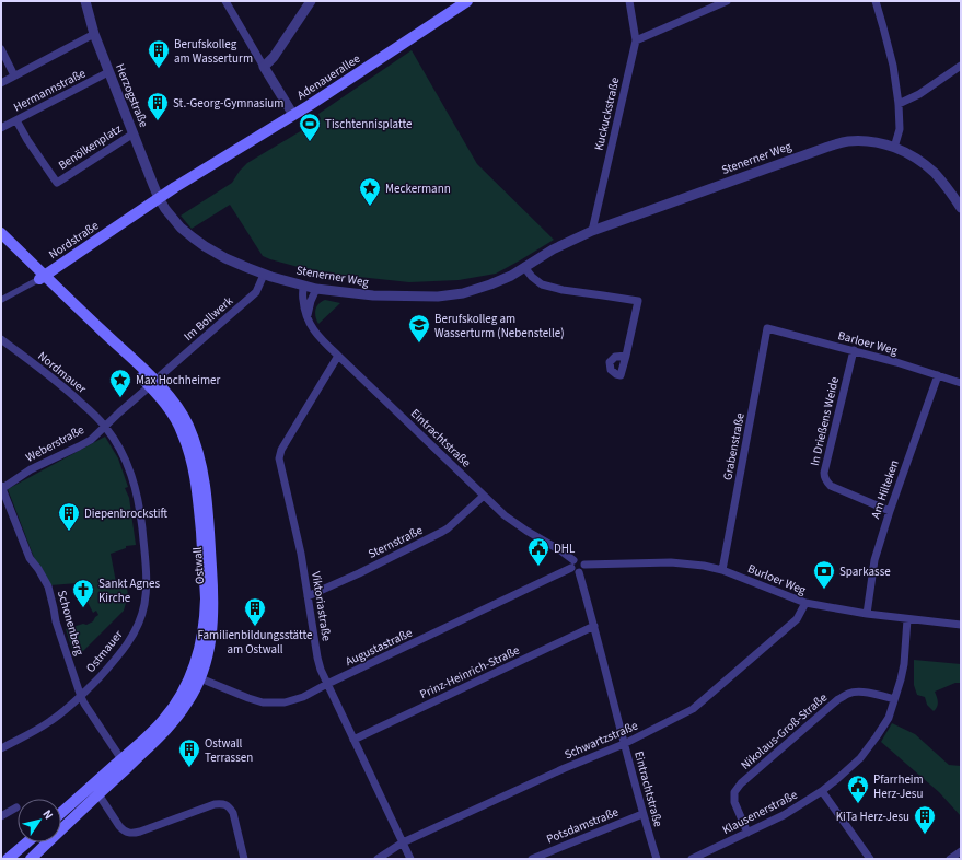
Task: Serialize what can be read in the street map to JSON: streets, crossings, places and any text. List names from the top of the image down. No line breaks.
{"streets":{"main road":["Adenauerallee","Nordstraße","Ostwall"],"street":["Hermannstraße","Herzogstraße","Kuckuckstraße","Benölkenplatz","Stenerner Weg","Im Bollwerk","Barloer Weg","Nordmauer","In Drießens Weide","Eintrachtstraße","Weberstraße","Grabenstraße","Am Hilteken","Sternstraße","Burloer Weg","Viktoriastraße","Schonenberg","Augustastraße","Ostmauer","Prinz-Heinrich-Straße","Nikolaus-Groß-Straße","Schwartzstraße","Klausenerstraße","Potsdamstraße"]},"crossings":[["Adenauerallee","Herzogstraße"],["Adenauerallee","Stenerner Weg"],["Adenauerallee","Nordstraße"],["Hermannstraße","Herzogstraße"],["Hermannstraße","Benölkenplatz"],["Herzogstraße","Benölkenplatz"],["Herzogstraße","Stenerner Weg"],["Herzogstraße","Nordstraße"],["Kuckuckstraße","Stenerner Weg"],["Stenerner Weg","Nordstraße"],["Stenerner Weg","Im Bollwerk"],["Stenerner Weg","Eintrachtstraße"],["Nordstraße","Ostwall"],["Im Bollwerk","Weberstraße"],["Im Bollwerk","Ostwall"],["Barloer Weg","In Drießens Weide"],["Barloer Weg","Grabenstraße"],["Barloer Weg","Am Hilteken"],["Nordmauer","Weberstraße"],["Nordmauer","Ostmauer"],["In Drießens Weide","Am Hilteken"],["Eintrachtstraße","Sternstraße"],["Eintrachtstraße","Viktoriastraße"],["Eintrachtstraße","Augustastraße"],["Eintrachtstraße","Prinz-Heinrich-Straße"],["Eintrachtstraße","Schwartzstraße"],["Eintrachtstraße","Potsdamstraße"],["Weberstraße","Ostwall"],["Weberstraße","Schonenberg"],["Weberstraße","Ostmauer"],["Grabenstraße","Burloer Weg"],["Am Hilteken","Burloer Weg"],["Sternstraße","Viktoriastraße"],["Ostwall","Schonenberg"],["Ostwall","Augustastraße"],["Burloer Weg","Schwartzstraße"],["Burloer Weg","Klausenerstraße"],["Viktoriastraße","Augustastraße"],["Viktoriastraße","Prinz-Heinrich-Straße"],["Viktoriastraße","Schwartzstraße"],["Schonenberg","Ostmauer"],["Nikolaus-Groß-Straße","Klausenerstraße"]],"places":{"building":["Berufskolleg am Wasserturm","St.-Georg-Gymnasium","Diepenbrockstift","Familienbildungsstätte am Ostwall","Ostwall Terrassen","KiTa Herz-Jesu"],"sports":["Tischtennisplatte"],"place":["Meckermann","Max Hochheimer"],"school or university":["Berufskolleg am Wasserturm (Nebenstelle)"],"public building":["DHL","Pfarrheim Herz-Jesu"],"bank":["Sparkasse"],"church":["Sankt Agnes Kirche"]},"north":"top right"}
